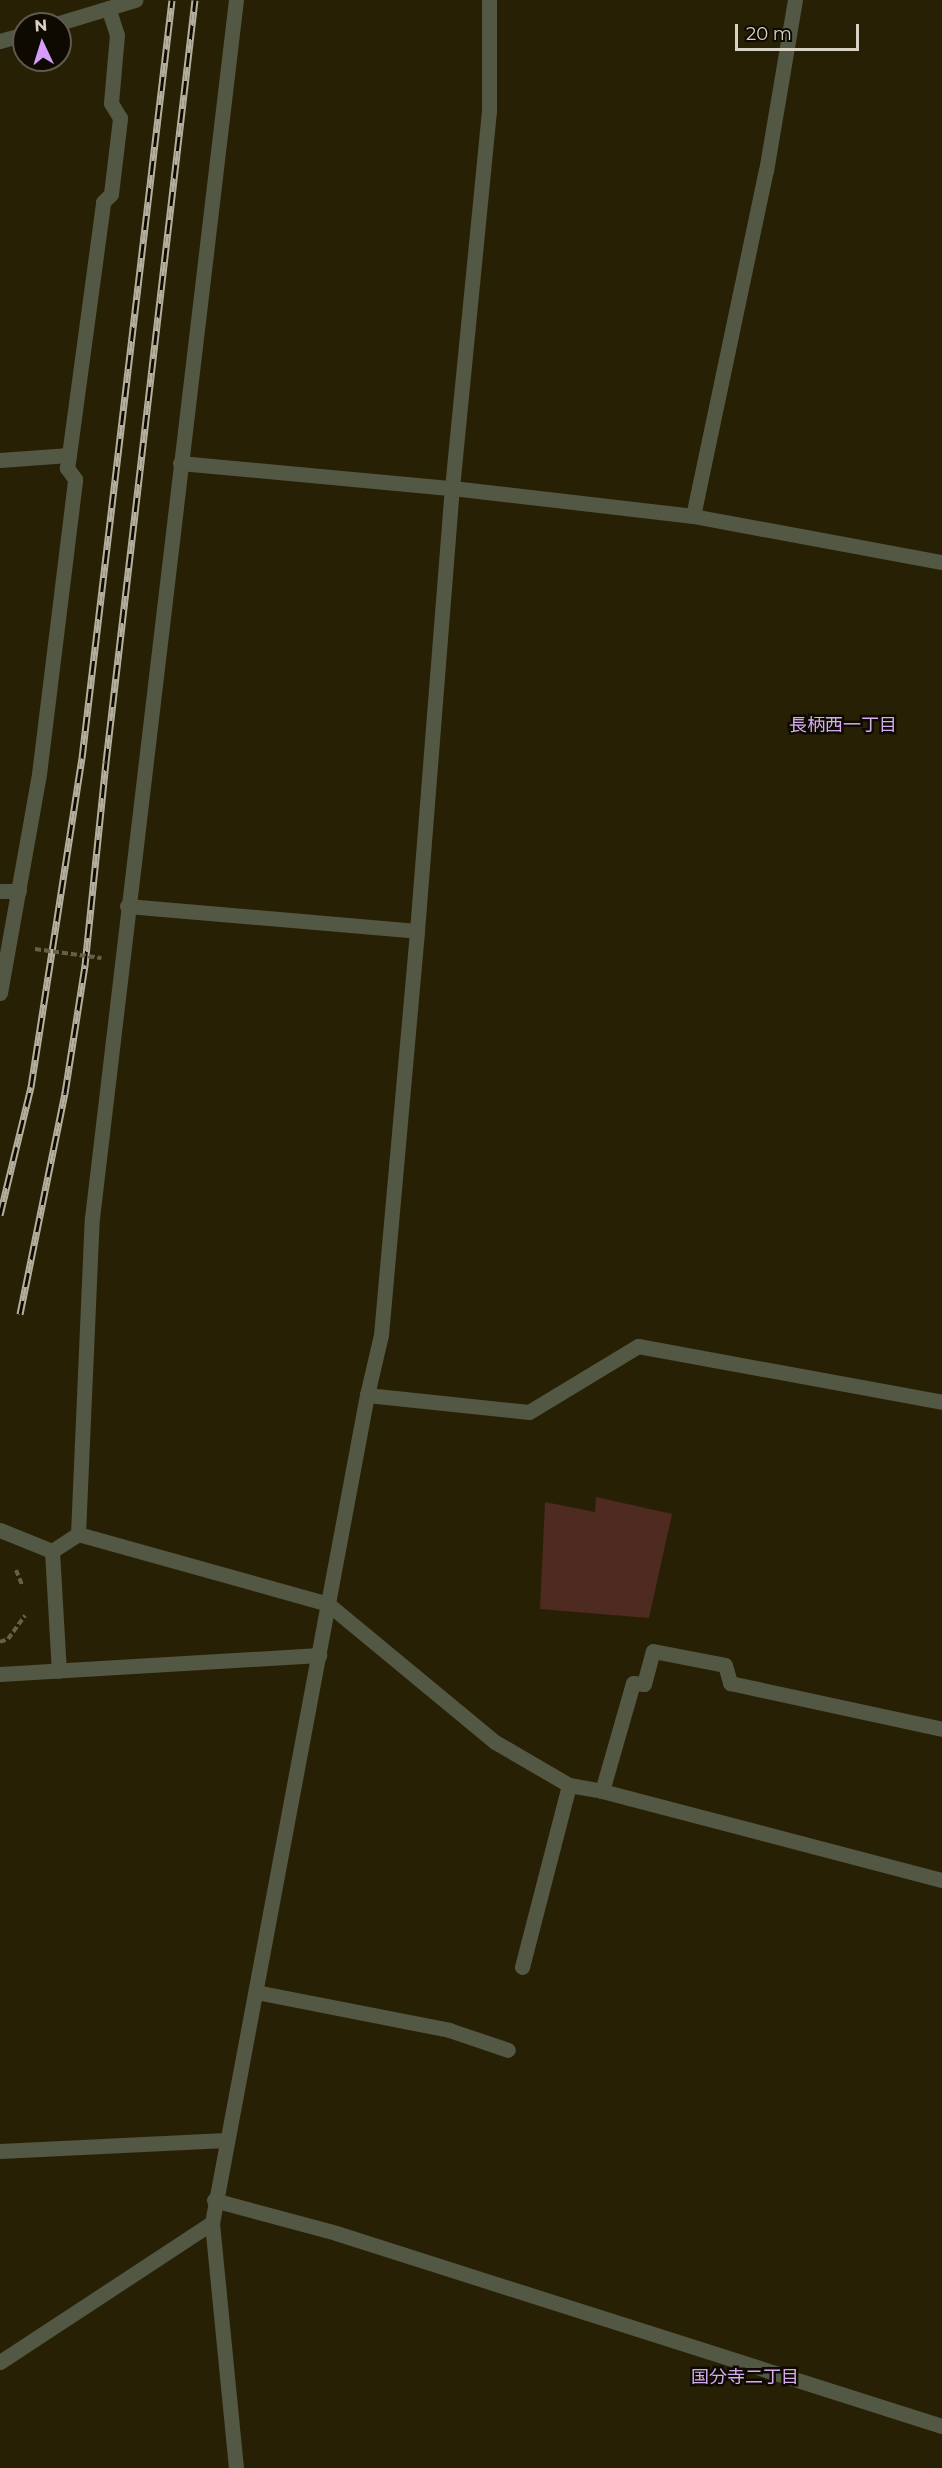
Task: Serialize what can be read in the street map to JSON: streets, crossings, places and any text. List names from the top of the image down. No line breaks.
{"districts":["長柄西一丁目","国分寺二丁目"],"scale_bar":"20 m","north":"top"}
